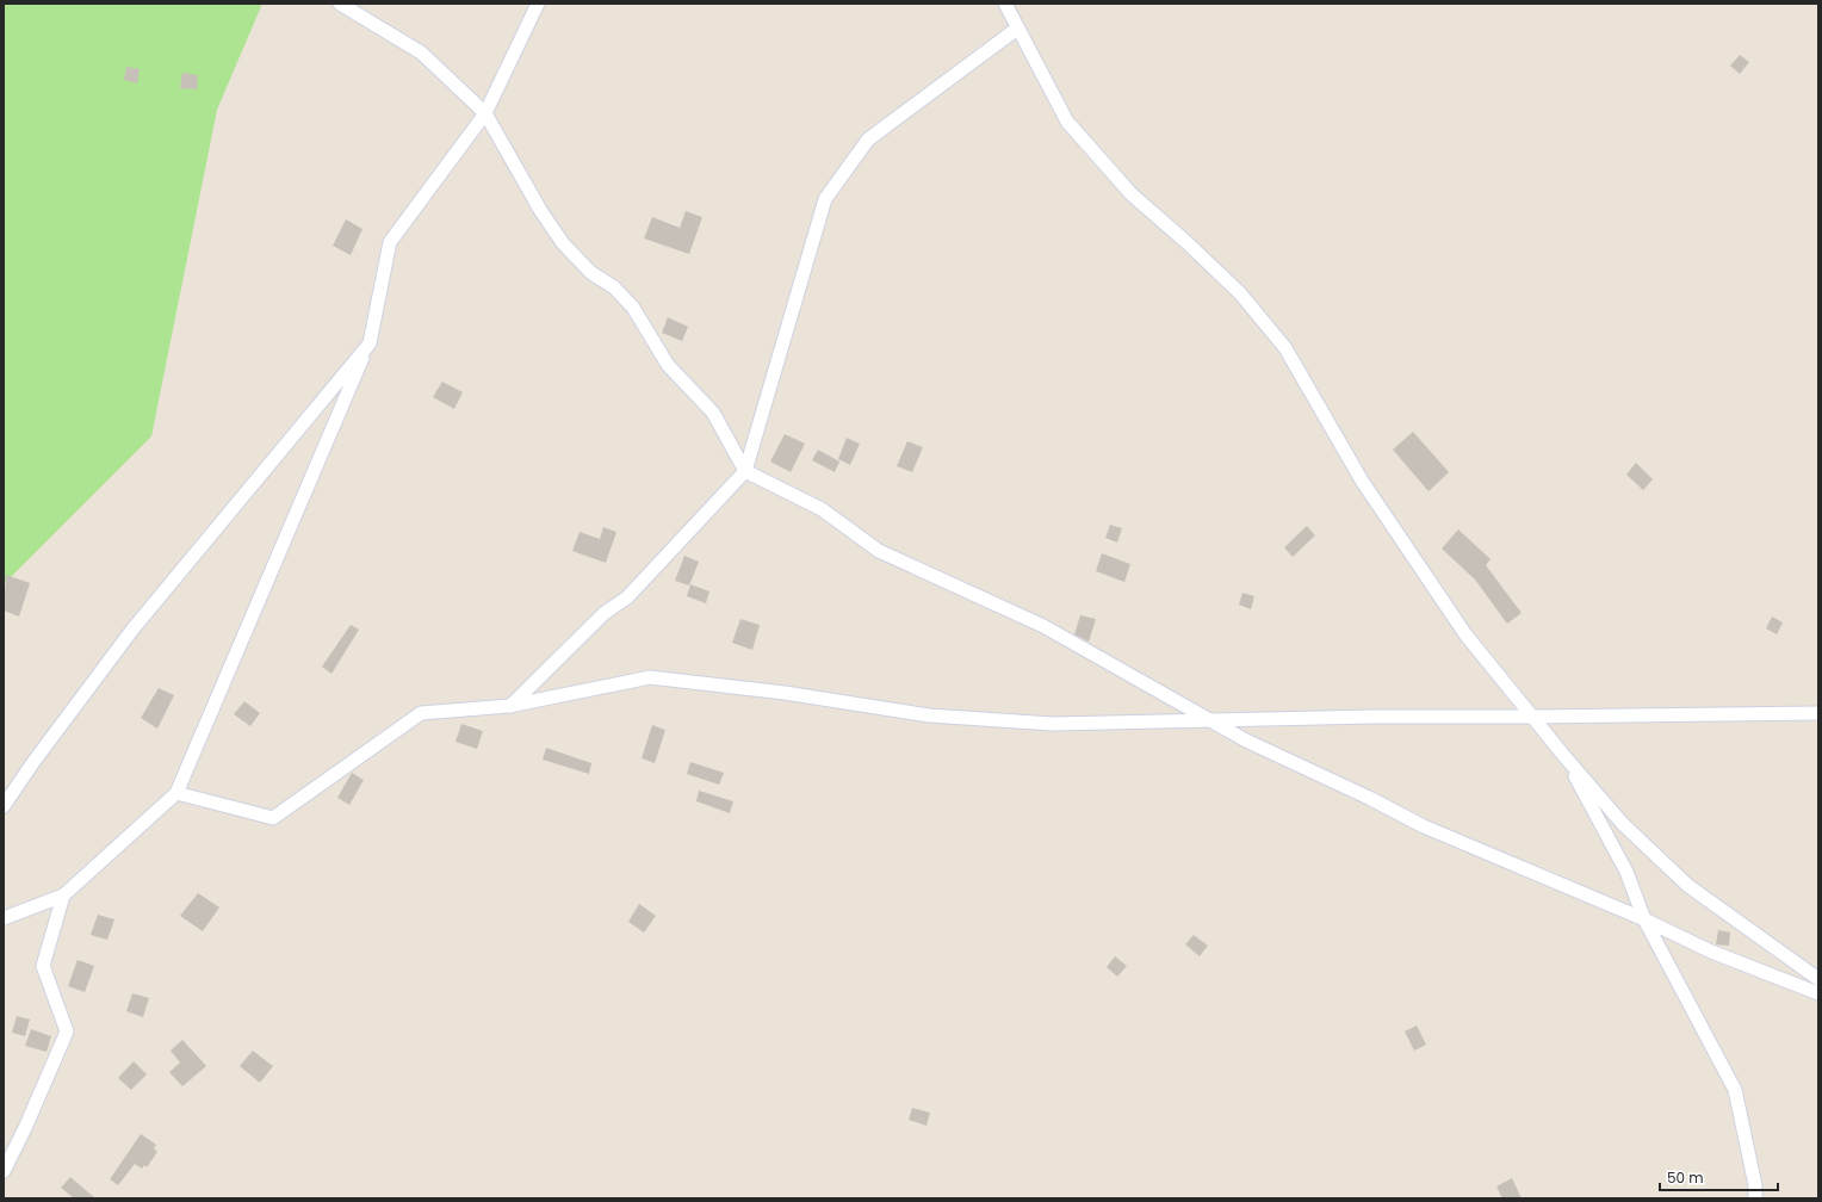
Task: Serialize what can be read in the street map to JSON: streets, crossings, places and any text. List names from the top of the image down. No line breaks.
{"scale_bar":"50 m"}
